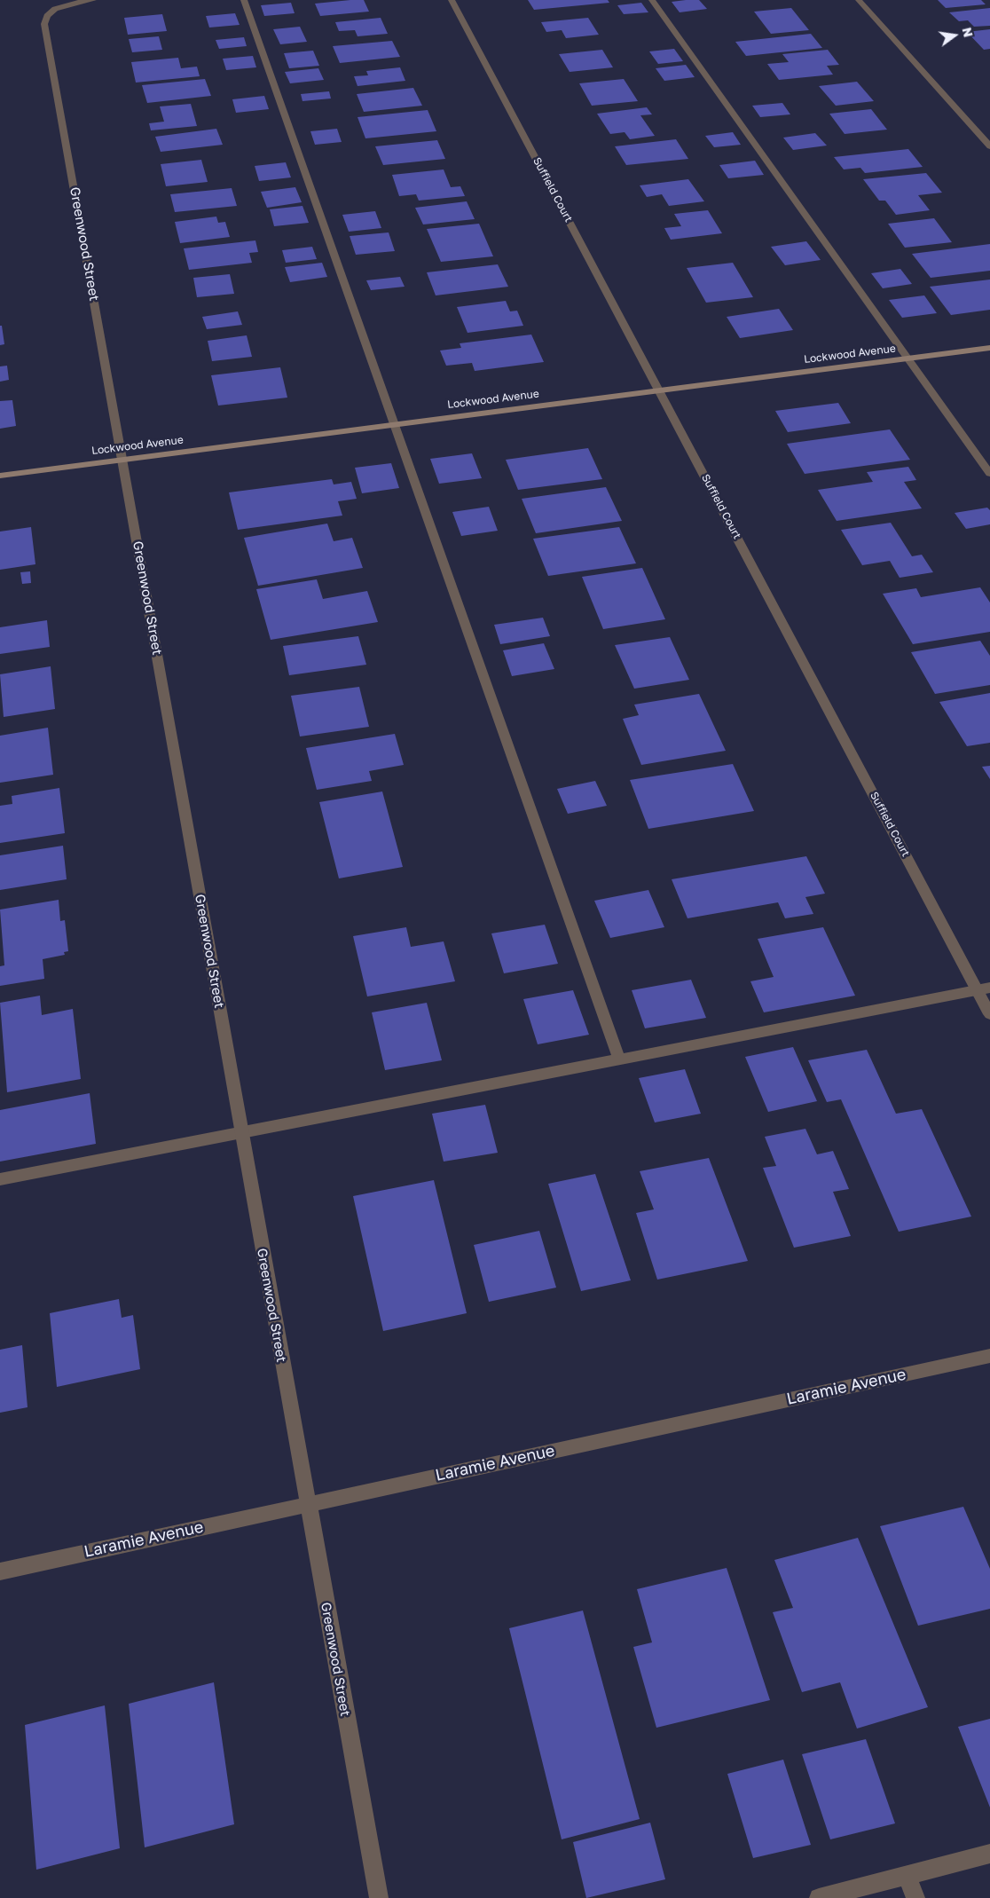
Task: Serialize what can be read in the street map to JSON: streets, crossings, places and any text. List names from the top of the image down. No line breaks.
{"streets":{"street":["Suffield Court","Greenwood Street","Lockwood Avenue","Laramie Avenue"]},"crossings":[["Suffield Court","Lockwood Avenue"],["Greenwood Street","Lockwood Avenue"],["Greenwood Street","Laramie Avenue"]],"north":"right"}
